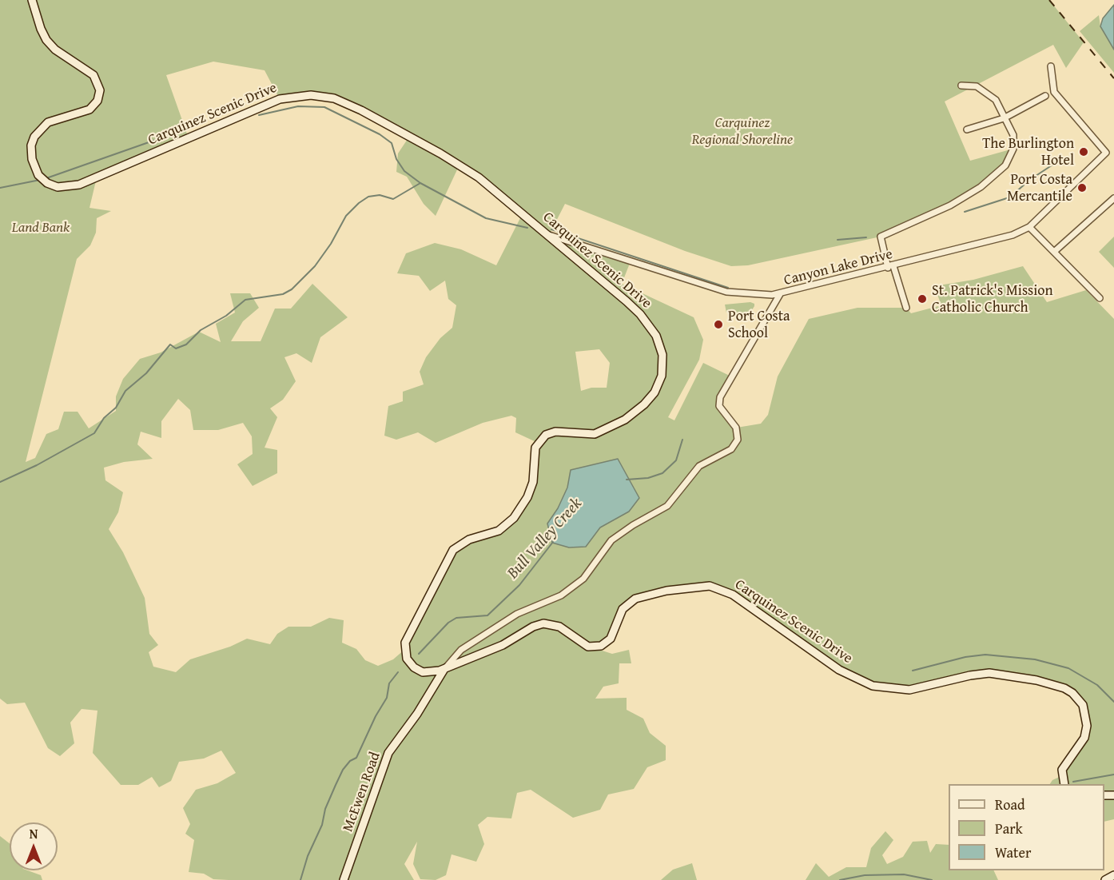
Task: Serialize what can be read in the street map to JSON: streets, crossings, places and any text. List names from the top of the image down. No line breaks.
{"streets":{"street":["Carquinez Scenic Drive","Canyon Lake Drive","McEwen Road"]},"crossings":[["Carquinez Scenic Drive","Canyon Lake Drive"],["Carquinez Scenic Drive","McEwen Road"]],"water":["Bull Valley Creek"],"parks":["Carquinez Regional Shoreline","Land Bank"],"places":["The Burlington Hotel","Port Costa Mercantile","St. Patrick's Mission Catholic Church","Port Costa School"],"legend":["Road","Park","Water"],"north":"top"}
